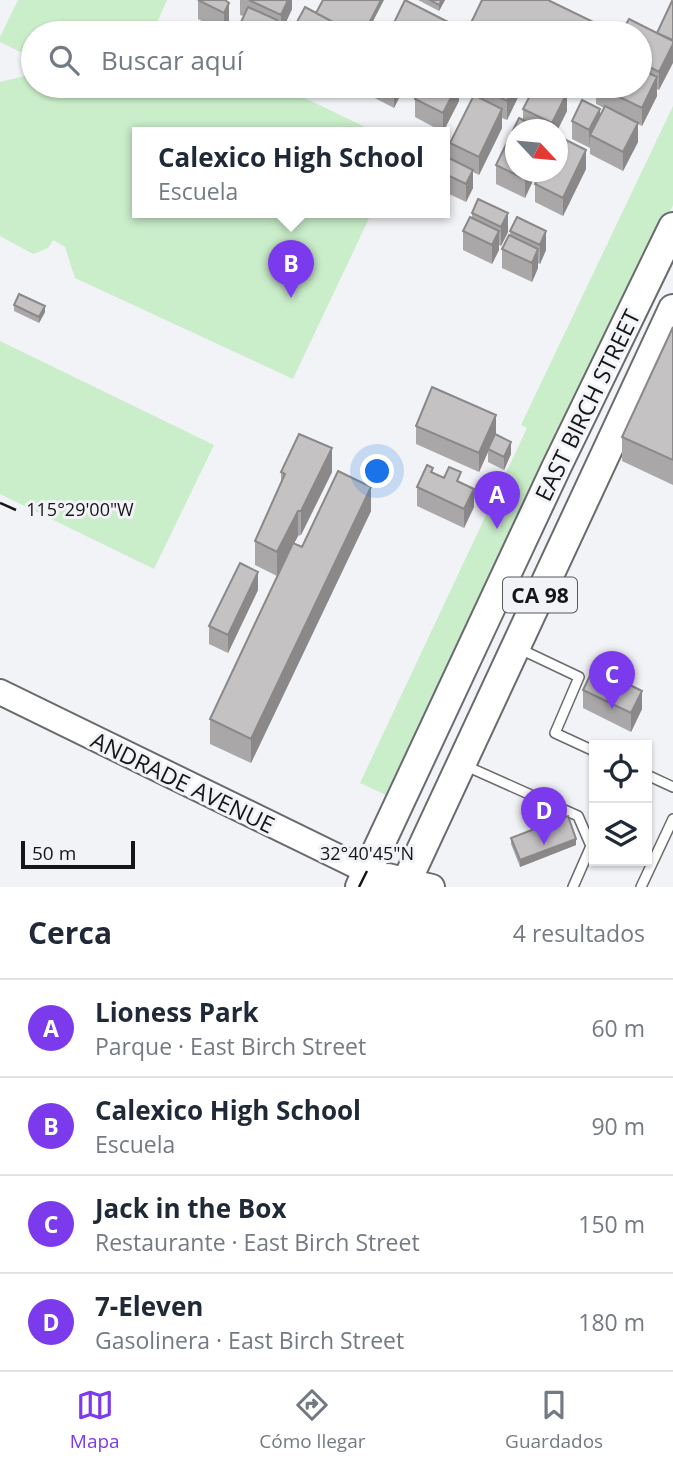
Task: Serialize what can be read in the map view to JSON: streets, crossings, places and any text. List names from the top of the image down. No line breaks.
{"streets":{"main road":["EAST BIRCH STREET","CA 98"],"street":["ANDRADE AVENUE"]},"crossings":[["EAST BIRCH STREET","ANDRADE AVENUE"]],"scale_bar":"50 m","north":"bottom right","page":{"search":"Buscar aquí","popup":["Calexico High School","Escuela"],"pins":["B","A","C","D"],"scale":"50 m","heading":["Cerca","4 resultados"],"list":[{"mark":"A","name":"Lioness Park","note":"Parque · East Birch Street","value":"60 m"},{"mark":"B","name":"Calexico High School","note":"Escuela","value":"90 m"},{"mark":"C","name":"Jack in the Box","note":"Restaurante · East Birch Street","value":"150 m"},{"mark":"D","name":"7-Eleven","note":"Gasolinera · East Birch Street","value":"180 m"}],"nav":["Mapa","Cómo llegar","Guardados"]},"coordinates":["115°29'00\"W","32°40'45\"N"]}
